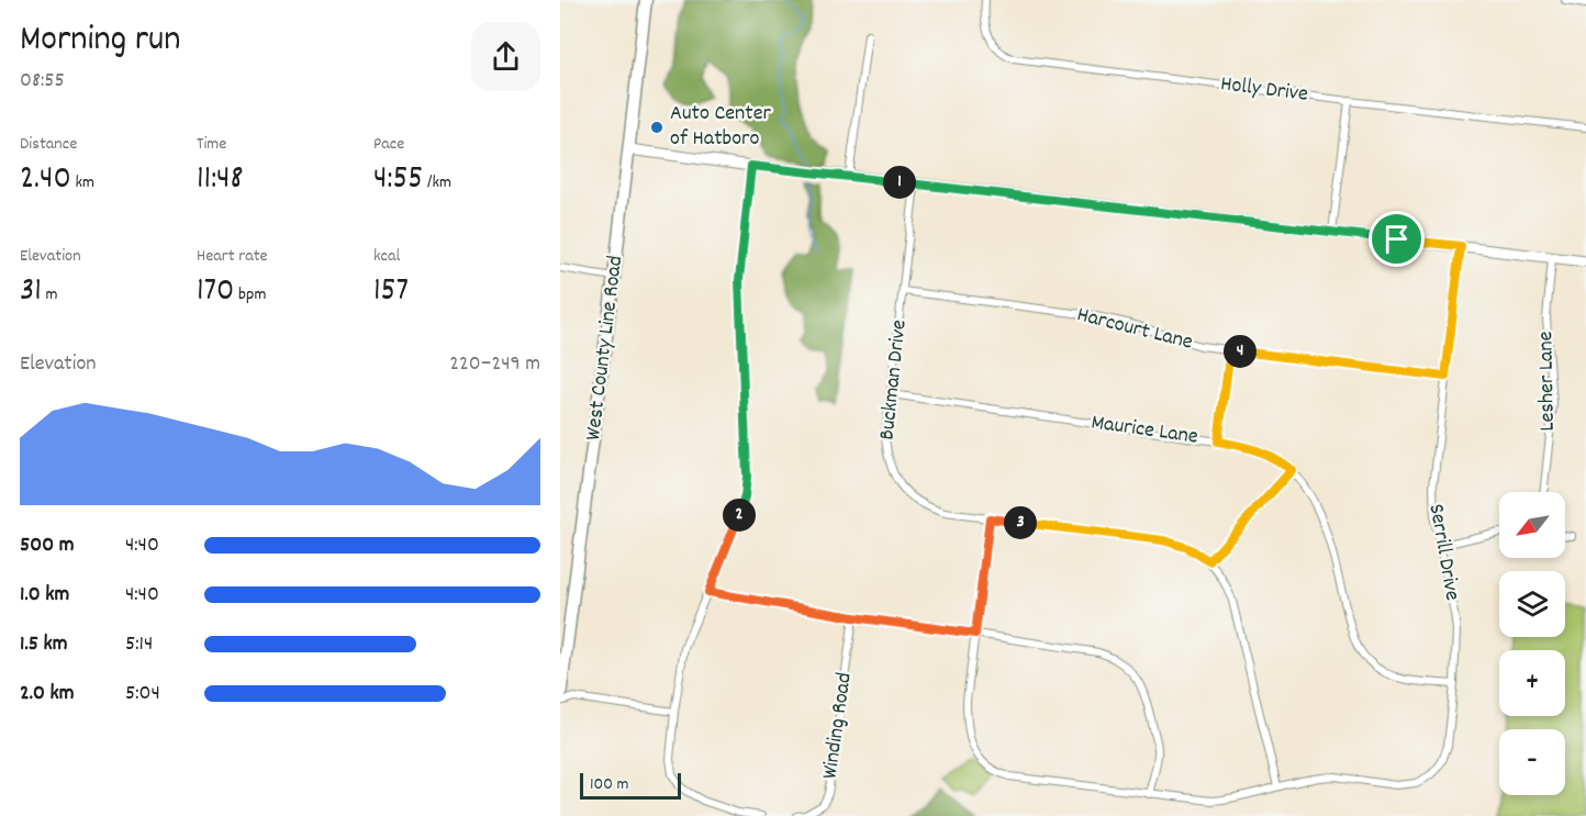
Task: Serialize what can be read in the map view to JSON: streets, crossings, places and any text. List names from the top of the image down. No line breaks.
{"streets":{"main road":["West County Line Road"],"street":["Holly Drive","Harcourt Lane","Buckman Drive","Lesher Lane","Maurice Lane","Serrill Drive","Winding Road"]},"crossings":[["Harcourt Lane","Buckman Drive"],["Harcourt Lane","Serrill Drive"],["Buckman Drive","Maurice Lane"],["Buckman Drive","Serrill Drive"],["Maurice Lane","Serrill Drive"]],"places":["Auto Center of Hatboro"],"scale_bar":"100 m","north":"bottom left","page":{"heading":["Morning run","08:55"],"stats":[["Distance","2.40 km"],["Time","11:48"],["Pace","4:55 /km"],["Elevation","31 m"],["Heart rate","170 bpm"],["kcal","157"]],"pins":["1","4","2","3"],"chart":["Elevation","220–249 m"],"map_buttons":["+","−"],"list":[{"name":"500 m","note":"4:40"},{"name":"1.0 km","note":"4:40"},{"name":"1.5 km","note":"5:14"},{"name":"2.0 km","note":"5:04"}],"scale":"100 m"}}
